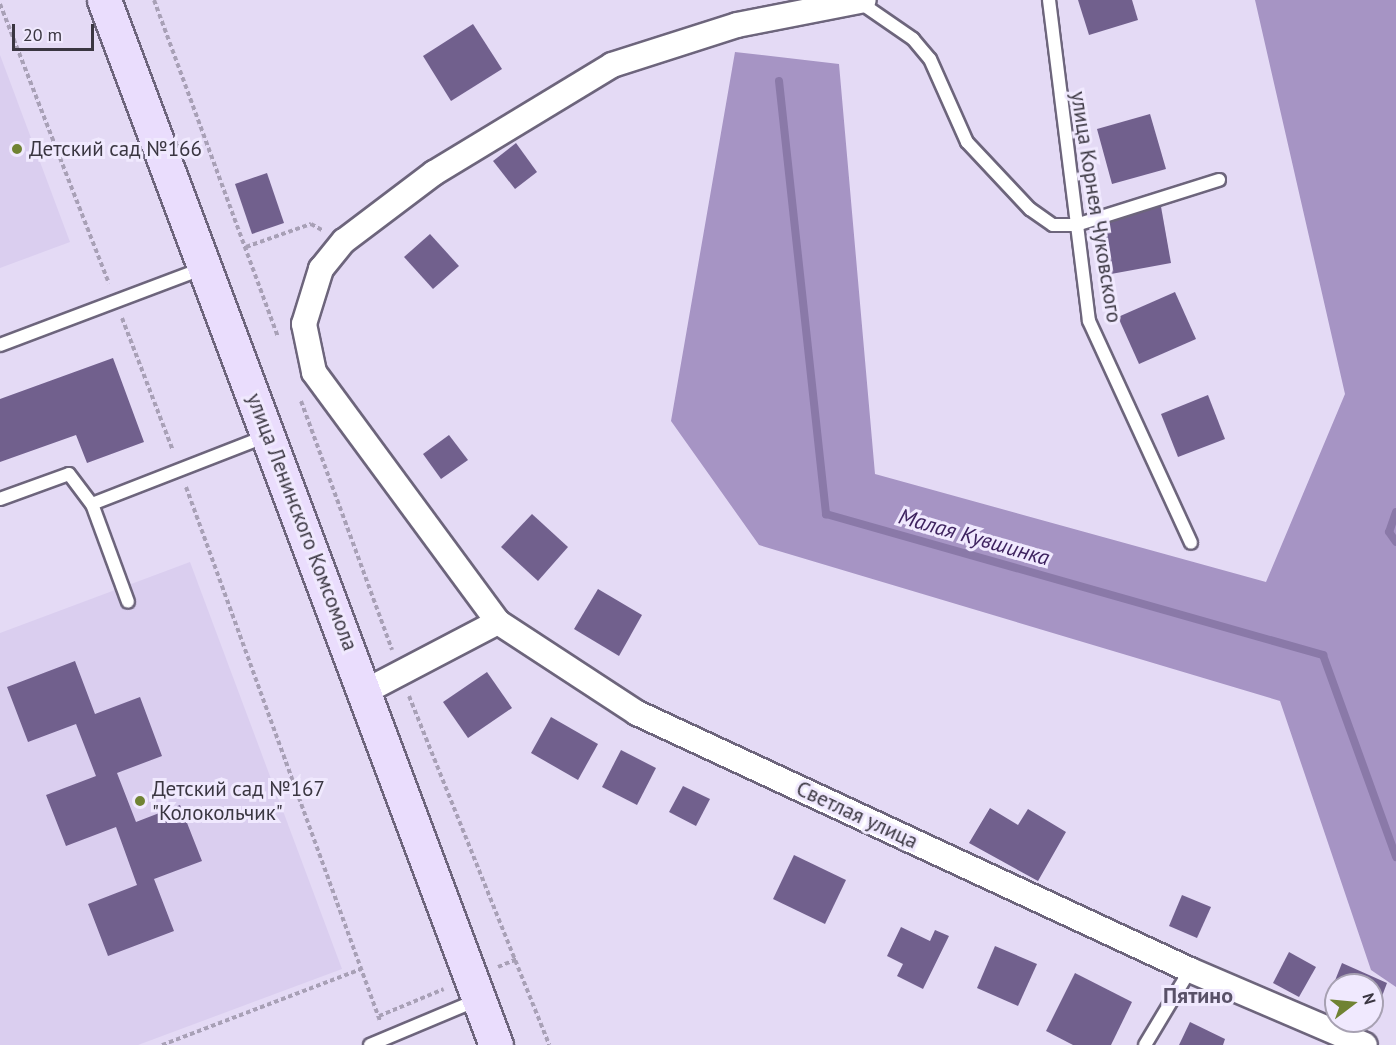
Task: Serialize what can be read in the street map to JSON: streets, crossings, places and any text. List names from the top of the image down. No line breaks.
{"streets":{"main road":["улица Ленинского Комсомола"],"street":["Светлая улица"],"lane":["улица Корнея Чуковского"]},"districts":["Пятино"],"water":["Малая Кувшинка"],"places":["Детский сад №166","Детский сад №167 \"Колокольчик\""],"scale_bar":"20 m","north":"right"}
